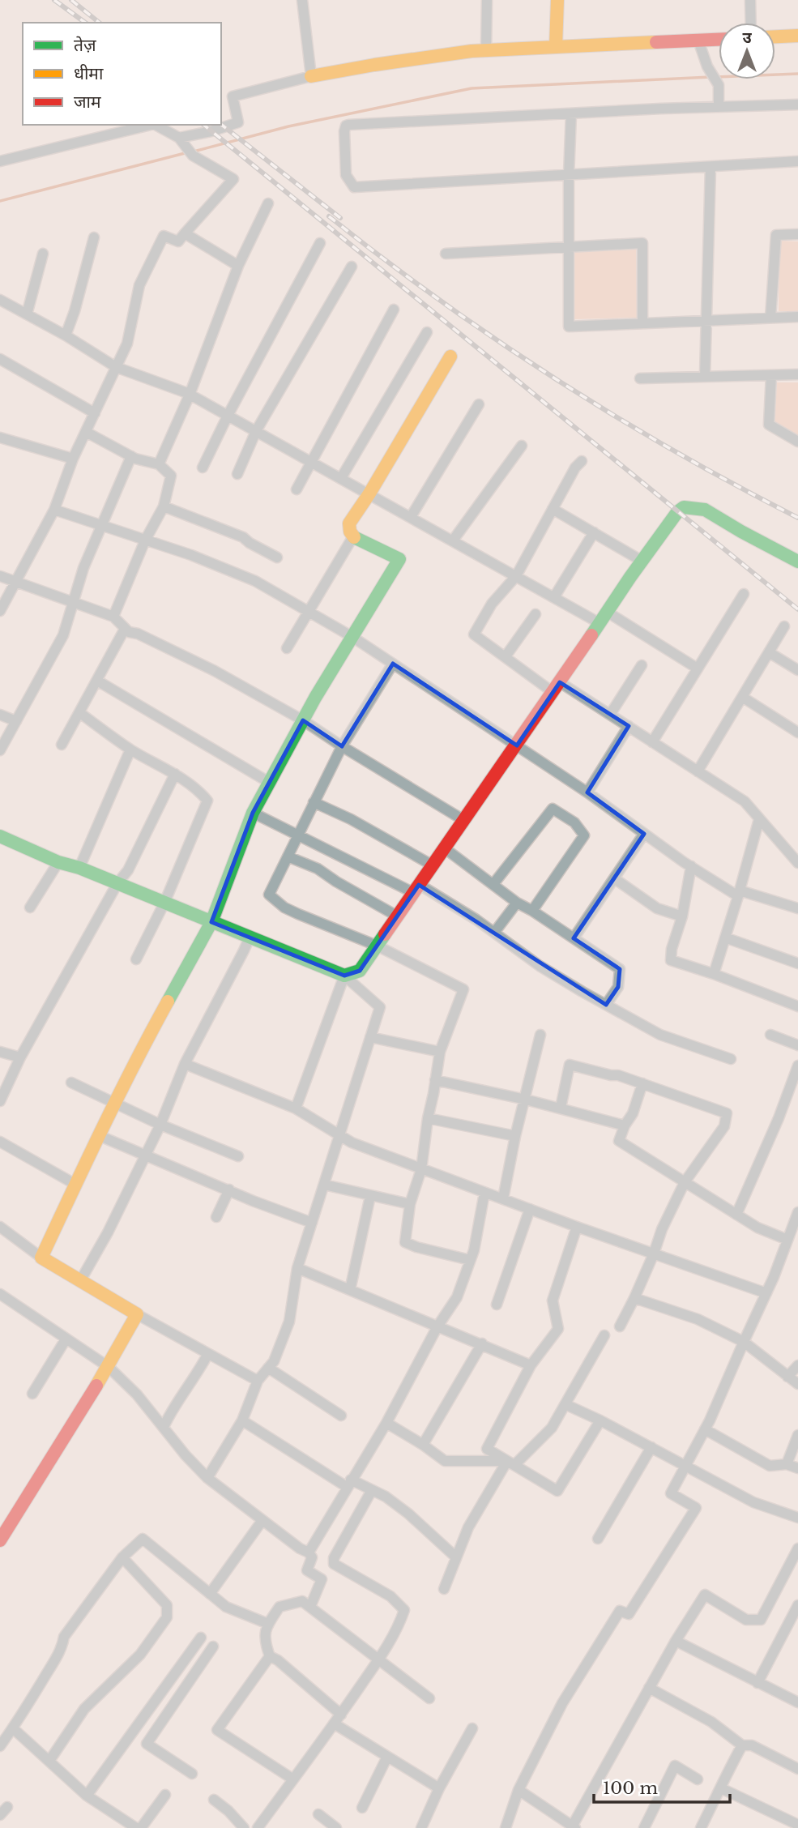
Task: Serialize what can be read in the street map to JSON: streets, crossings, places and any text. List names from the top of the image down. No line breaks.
{"legend":["तेज़","धीमा","जाम"],"scale_bar":"100 m","north":"top"}
